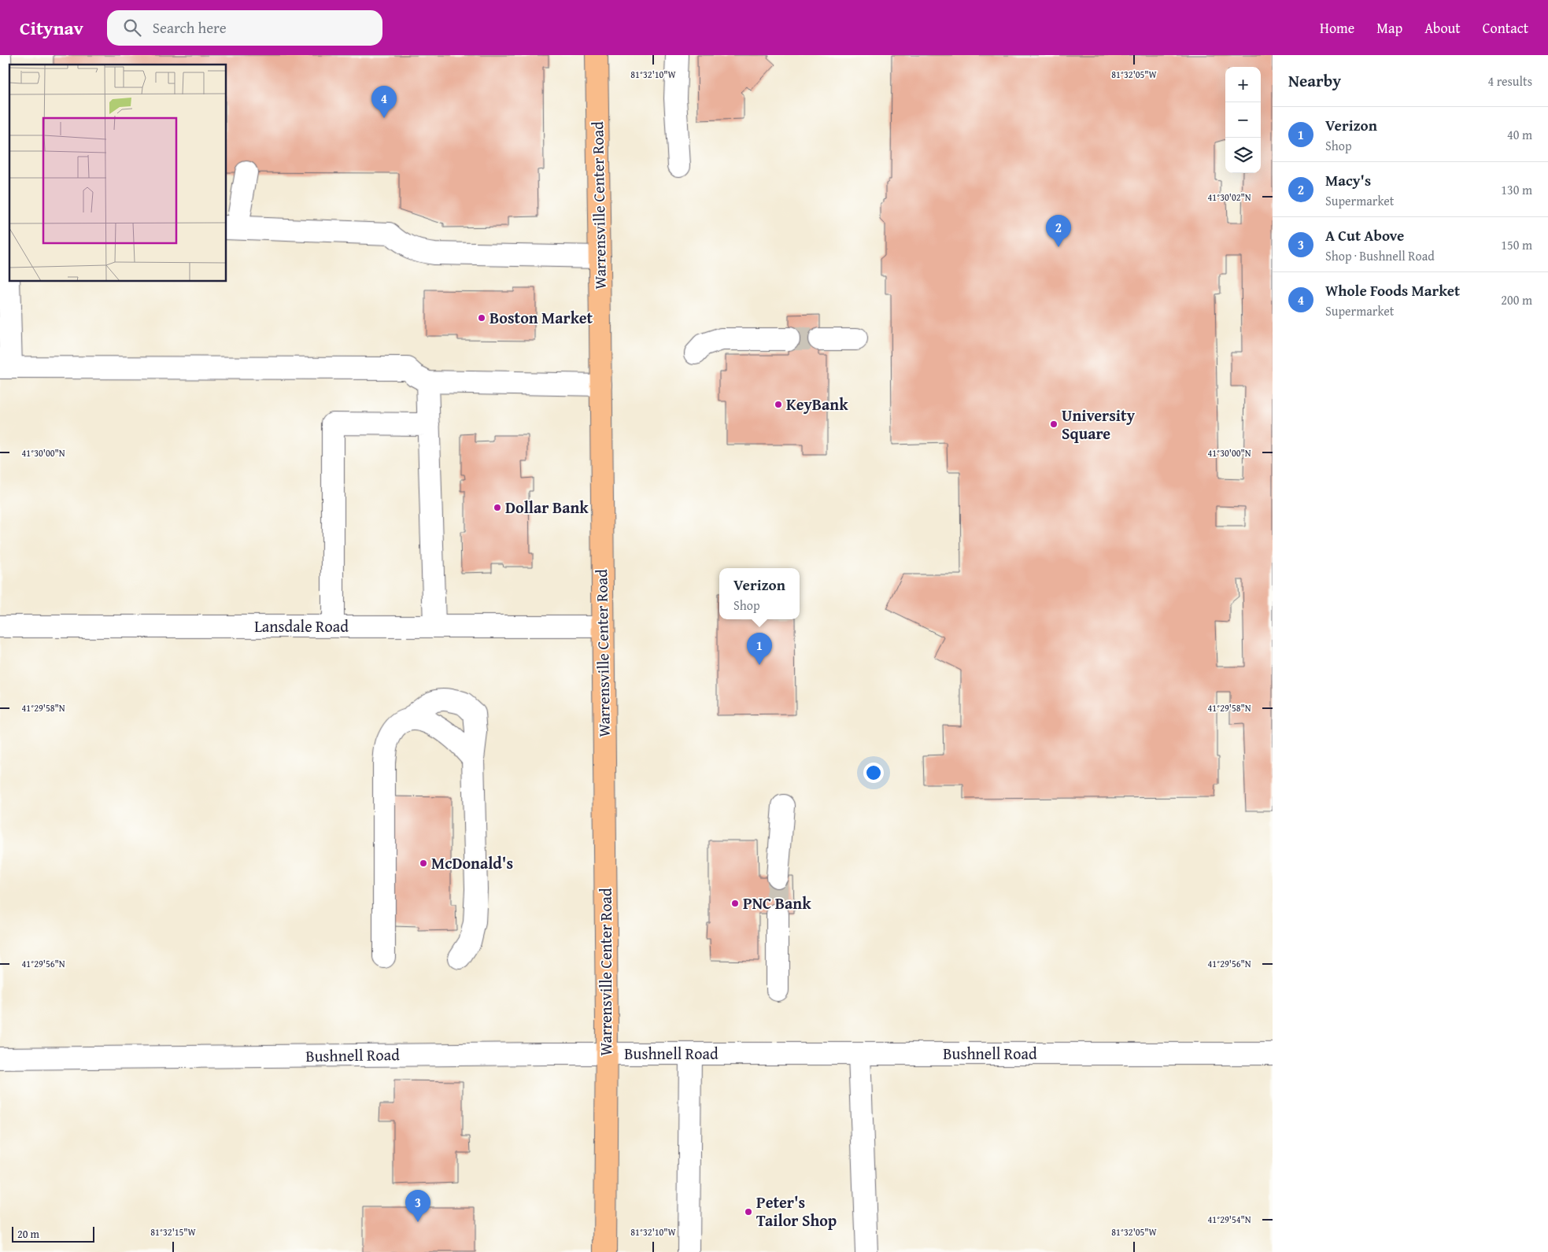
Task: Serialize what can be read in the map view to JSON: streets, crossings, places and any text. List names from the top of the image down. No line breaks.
{"streets":{"main road":["Warrensville Center Road"],"street":["Lansdale Road","Bushnell Road"]},"crossings":[["Warrensville Center Road","Lansdale Road"],["Warrensville Center Road","Bushnell Road"]],"places":["Boston Market","KeyBank","University Square","Dollar Bank","McDonald's","PNC Bank","Peter's Tailor Shop"],"scale_bar":"20 m","page":{"header":"Citynav","search":"Search here","nav":["Home","Map","About","Contact"],"heading":["Nearby","4 results"],"map_buttons":["+","−"],"pins":["4","2","1","3"],"list":[{"mark":"1","name":"Verizon","note":"Shop","value":"40 m"},{"mark":"2","name":"Macy's","note":"Supermarket","value":"130 m"},{"mark":"3","name":"A Cut Above","note":"Shop · Bushnell Road","value":"150 m"},{"mark":"4","name":"Whole Foods Market","note":"Supermarket","value":"200 m"}],"popup":["Verizon","Shop"],"scale":"20 m"},"coordinates":["81°32'10\"W","81°32'05\"W","41°30'02\"N","41°30'00\"N","41°29'58\"N","41°29'56\"N","41°29'54\"N","81°32'15\"W"]}
